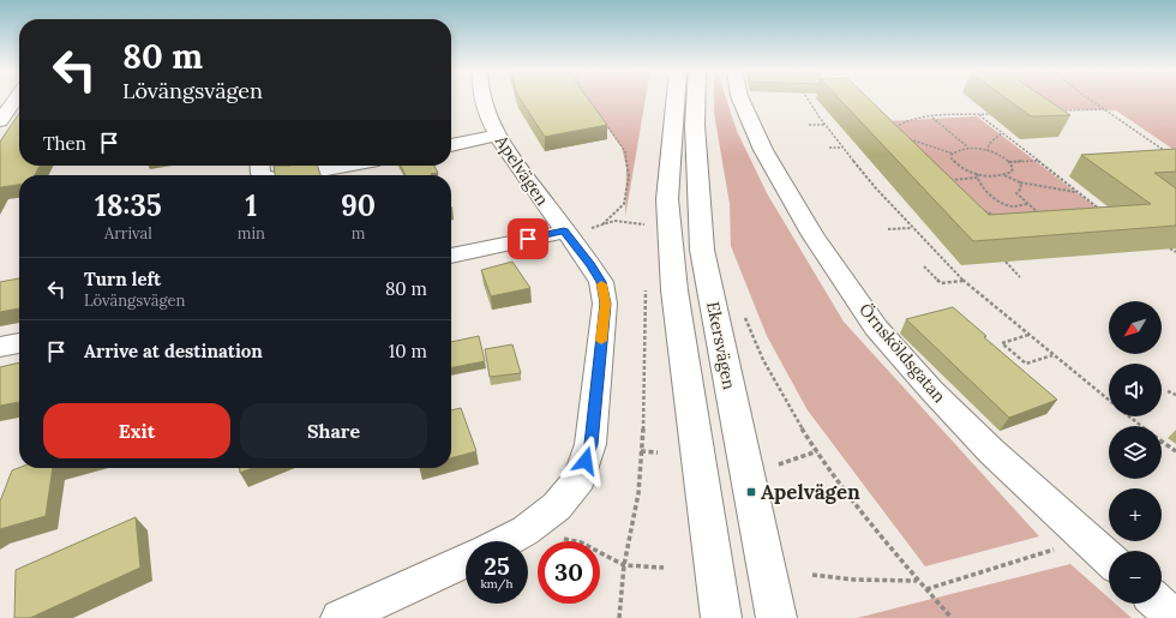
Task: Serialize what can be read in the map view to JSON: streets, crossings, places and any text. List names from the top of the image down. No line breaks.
{"streets":{"main road":["Ekersvägen"],"street":["Apelvägen","Örnsköldsgatan"]},"places":{"transit":["Apelvägen"]},"north":"bottom left","page":{"turn":["80 m","Lövängsvägen"],"then":"Then","eta":["18:35","Arrival","1","min","90","m"],"list":[{"name":"Turn left","note":"Lövängsvägen","value":"80 m"},{"name":"Arrive at destination","value":"10 m"}],"map_buttons":["+","−"],"buttons":["Exit","Share"],"speed":"25 km/h","limit":"30"}}
